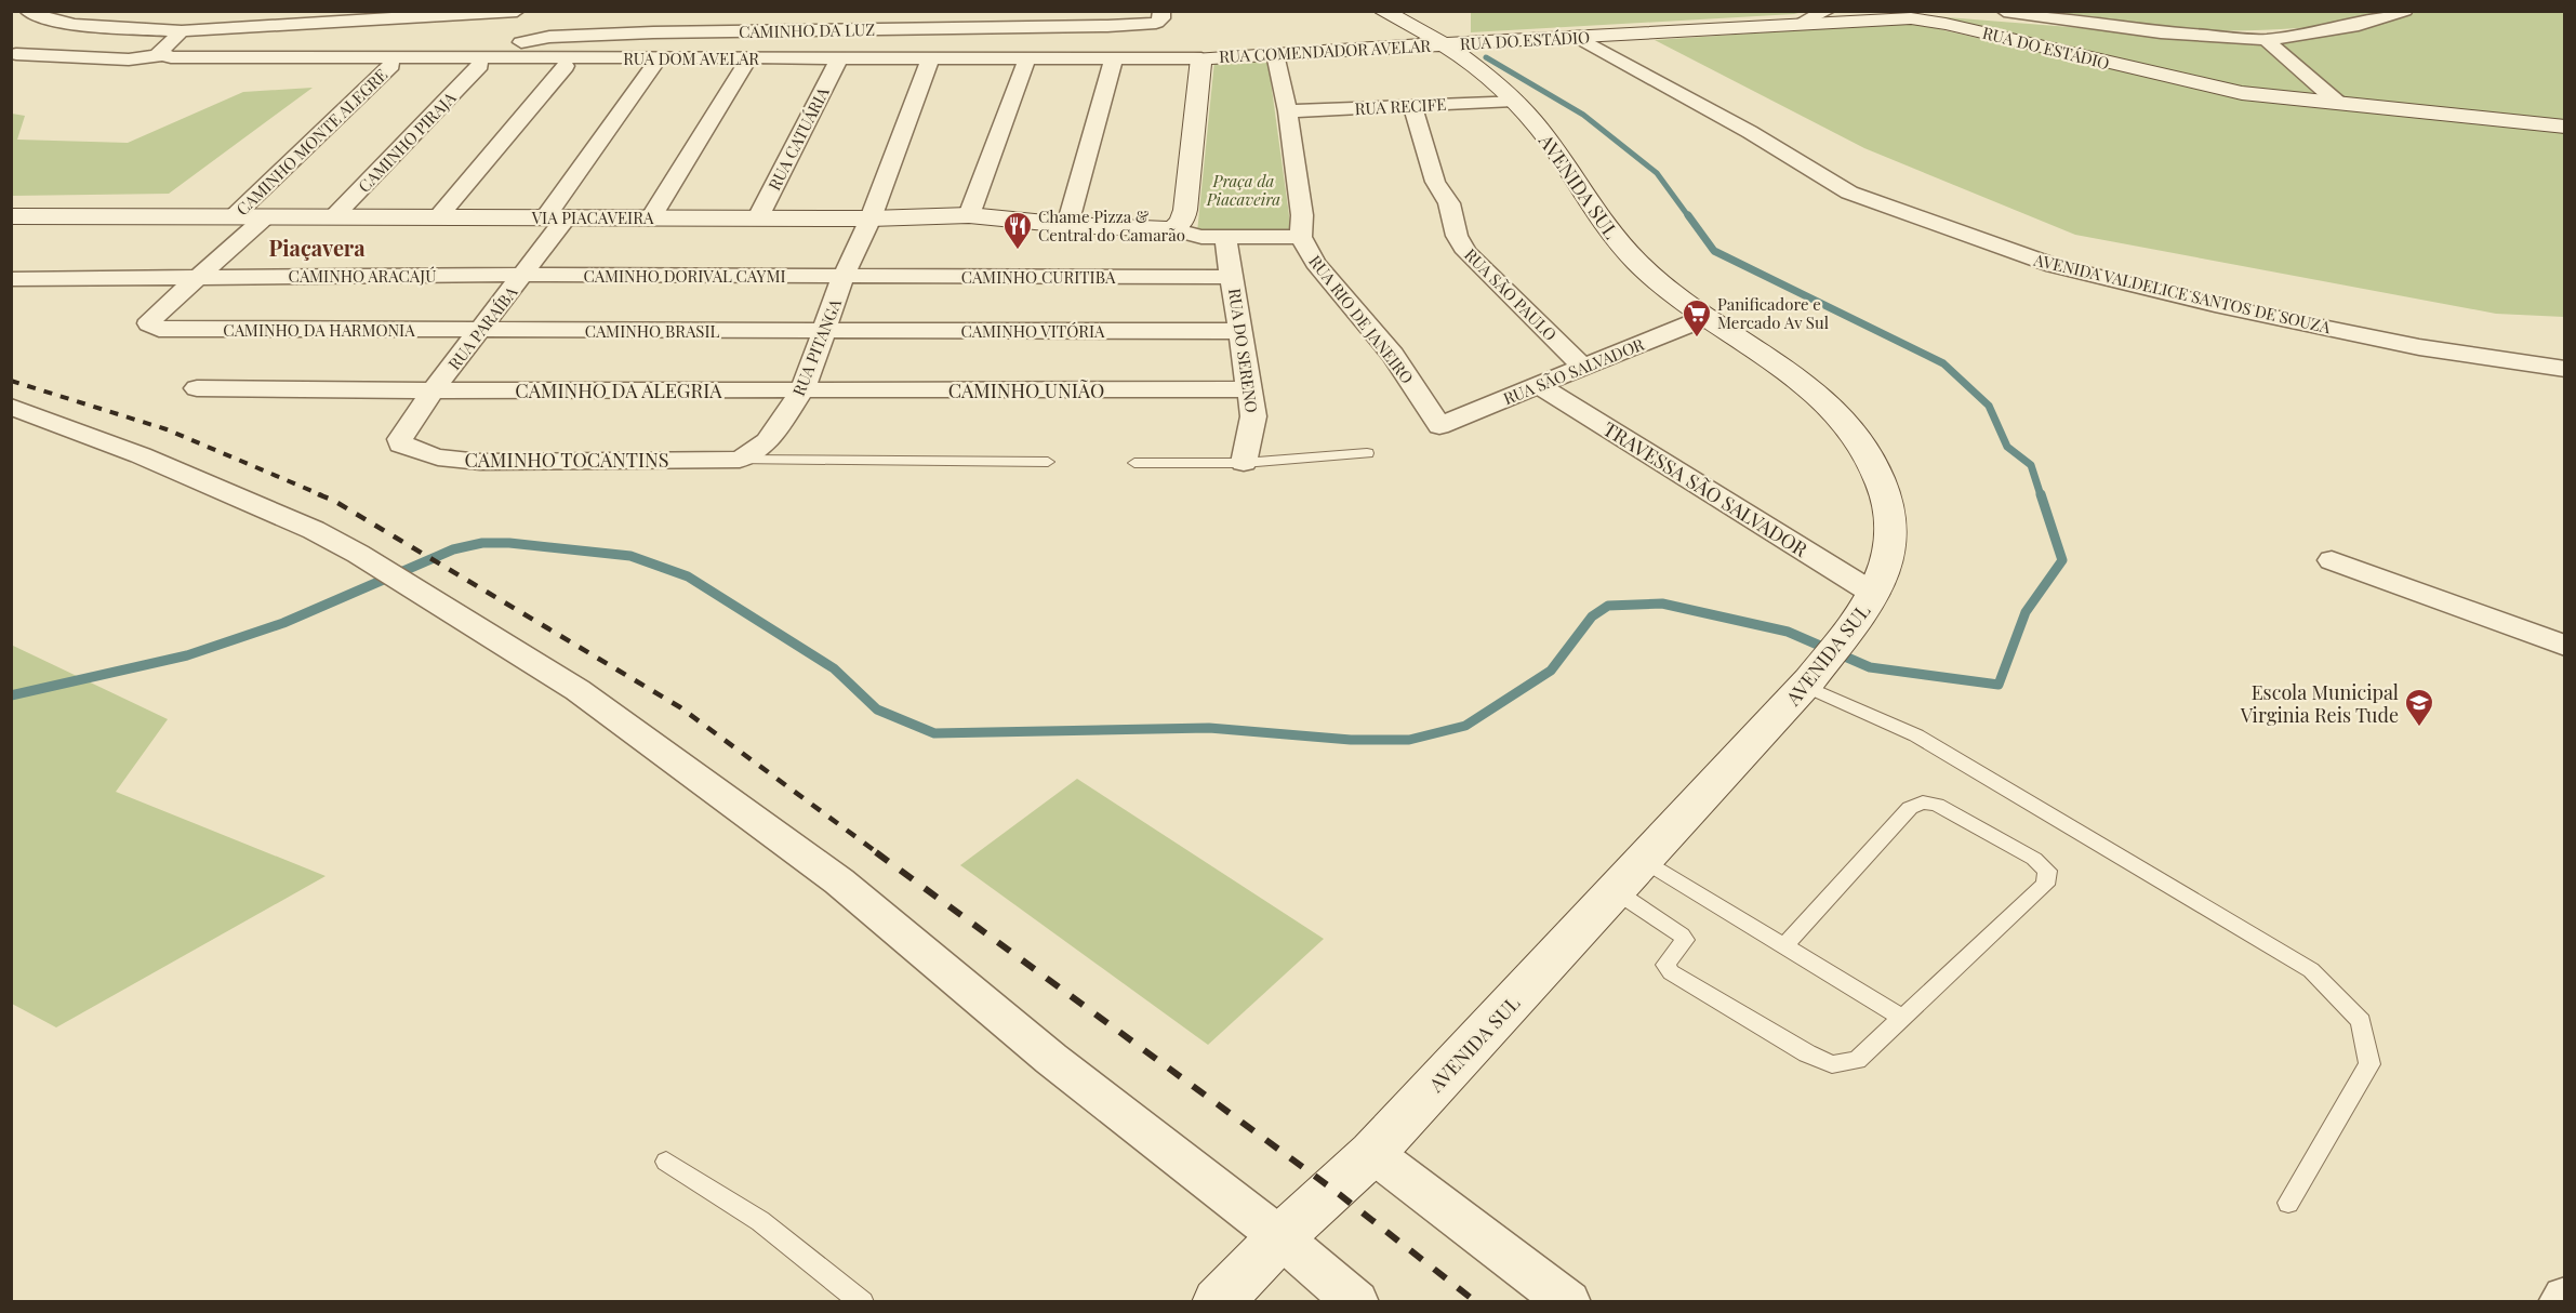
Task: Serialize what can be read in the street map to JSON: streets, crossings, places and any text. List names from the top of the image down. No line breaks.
{"streets":{"street":["CAMINHO DA LUZ","RUA DO ESTÁDIO","RUA COMENDADOR AVELAR","RUA DOM AVELAR","RUA RECIFE","RUA CATUÁRIA","CAMINHO MONTE ALEGRE","CAMINHO PIRAJA","AVENIDA SUL","VIA PIACAVEIRA","CAMINHO ARACAJÚ","CAMINHO DORIVAL CAYMI","CAMINHO CURITIBA","AVENIDA VALDELICE SANTOS DE SOUZA","RUA SÃO PAULO","RUA RIO DE JANEIRO","RUA PARAÍBA","CAMINHO DA HARMONIA","CAMINHO BRASIL","CAMINHO VITÓRIA","RUA PITANGA","RUA DO SERENO","RUA SÃO SALVADOR","CAMINHO DA ALEGRIA","CAMINHO UNIÃO","CAMINHO TOCANTINS","TRAVESSA SÃO SALVADOR"]},"crossings":[["CAMINHO DA LUZ","RUA DOM AVELAR"],["CAMINHO DA LUZ","CAMINHO PIRAJA"],["RUA DO ESTÁDIO","RUA COMENDADOR AVELAR"],["RUA DO ESTÁDIO","AVENIDA SUL"],["RUA DO ESTÁDIO","AVENIDA VALDELICE SANTOS DE SOUZA"],["RUA COMENDADOR AVELAR","RUA DOM AVELAR"],["RUA COMENDADOR AVELAR","AVENIDA SUL"],["RUA COMENDADOR AVELAR","RUA RIO DE JANEIRO"],["RUA DOM AVELAR","RUA CATUÁRIA"],["RUA DOM AVELAR","CAMINHO PIRAJA"],["RUA DOM AVELAR","RUA PITANGA"],["RUA RECIFE","AVENIDA SUL"],["RUA RECIFE","RUA SÃO PAULO"],["RUA RECIFE","RUA RIO DE JANEIRO"],["RUA CATUÁRIA","VIA PIACAVEIRA"],["CAMINHO MONTE ALEGRE","VIA PIACAVEIRA"],["CAMINHO PIRAJA","VIA PIACAVEIRA"],["AVENIDA SUL","RUA SÃO SALVADOR"],["AVENIDA SUL","TRAVESSA SÃO SALVADOR"],["VIA PIACAVEIRA","RUA PARAÍBA"],["VIA PIACAVEIRA","RUA PITANGA"],["CAMINHO ARACAJÚ","CAMINHO DORIVAL CAYMI"],["CAMINHO ARACAJÚ","RUA PARAÍBA"],["CAMINHO ARACAJÚ","CAMINHO DA HARMONIA"],["CAMINHO DORIVAL CAYMI","CAMINHO CURITIBA"],["CAMINHO DORIVAL CAYMI","RUA PARAÍBA"],["CAMINHO DORIVAL CAYMI","RUA PITANGA"],["CAMINHO CURITIBA","RUA PITANGA"],["CAMINHO CURITIBA","RUA DO SERENO"],["RUA SÃO PAULO","RUA SÃO SALVADOR"],["RUA RIO DE JANEIRO","RUA SÃO SALVADOR"],["RUA PARAÍBA","CAMINHO DA HARMONIA"],["RUA PARAÍBA","CAMINHO BRASIL"],["RUA PARAÍBA","CAMINHO DA ALEGRIA"],["RUA PARAÍBA","CAMINHO TOCANTINS"],["CAMINHO DA HARMONIA","CAMINHO BRASIL"],["CAMINHO BRASIL","CAMINHO VITÓRIA"],["CAMINHO BRASIL","RUA PITANGA"],["CAMINHO VITÓRIA","RUA PITANGA"],["CAMINHO VITÓRIA","RUA DO SERENO"],["RUA PITANGA","CAMINHO DA ALEGRIA"],["RUA PITANGA","CAMINHO UNIÃO"],["RUA PITANGA","CAMINHO TOCANTINS"],["RUA DO SERENO","CAMINHO UNIÃO"],["RUA SÃO SALVADOR","TRAVESSA SÃO SALVADOR"],["CAMINHO DA ALEGRIA","CAMINHO UNIÃO"]],"districts":["Piaçavera"],"parks":["Praça da Piacaveira"],"places":{"restaurant":["Chame Pizza & Central do Camarão"],"supermarket":["Panificadore e Mercado Av Sul"],"school or university":["Escola Municipal Virginia Reis Tude"]}}
